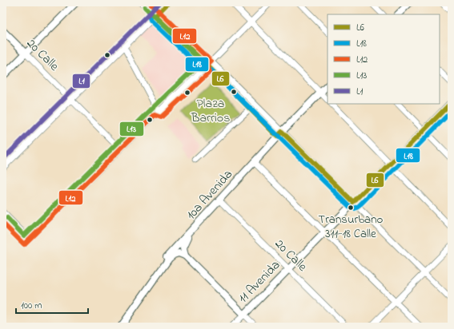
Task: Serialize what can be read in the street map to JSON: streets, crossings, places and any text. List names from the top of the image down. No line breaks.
{"streets":{"main road":["20 Calle","10a Avenida","11 Avenida"]},"crossings":[["20 Calle","10a Avenida"],["20 Calle","11 Avenida"]],"parks":["Plaza Barrios"],"places":["Transurbano 311-18 Calle"],"lines":["transit line L6","transit line L18","transit line L12","transit line L1","transit line L13"],"legend":["L6","L18","L12","L13","L1"],"scale_bar":"100 m"}
